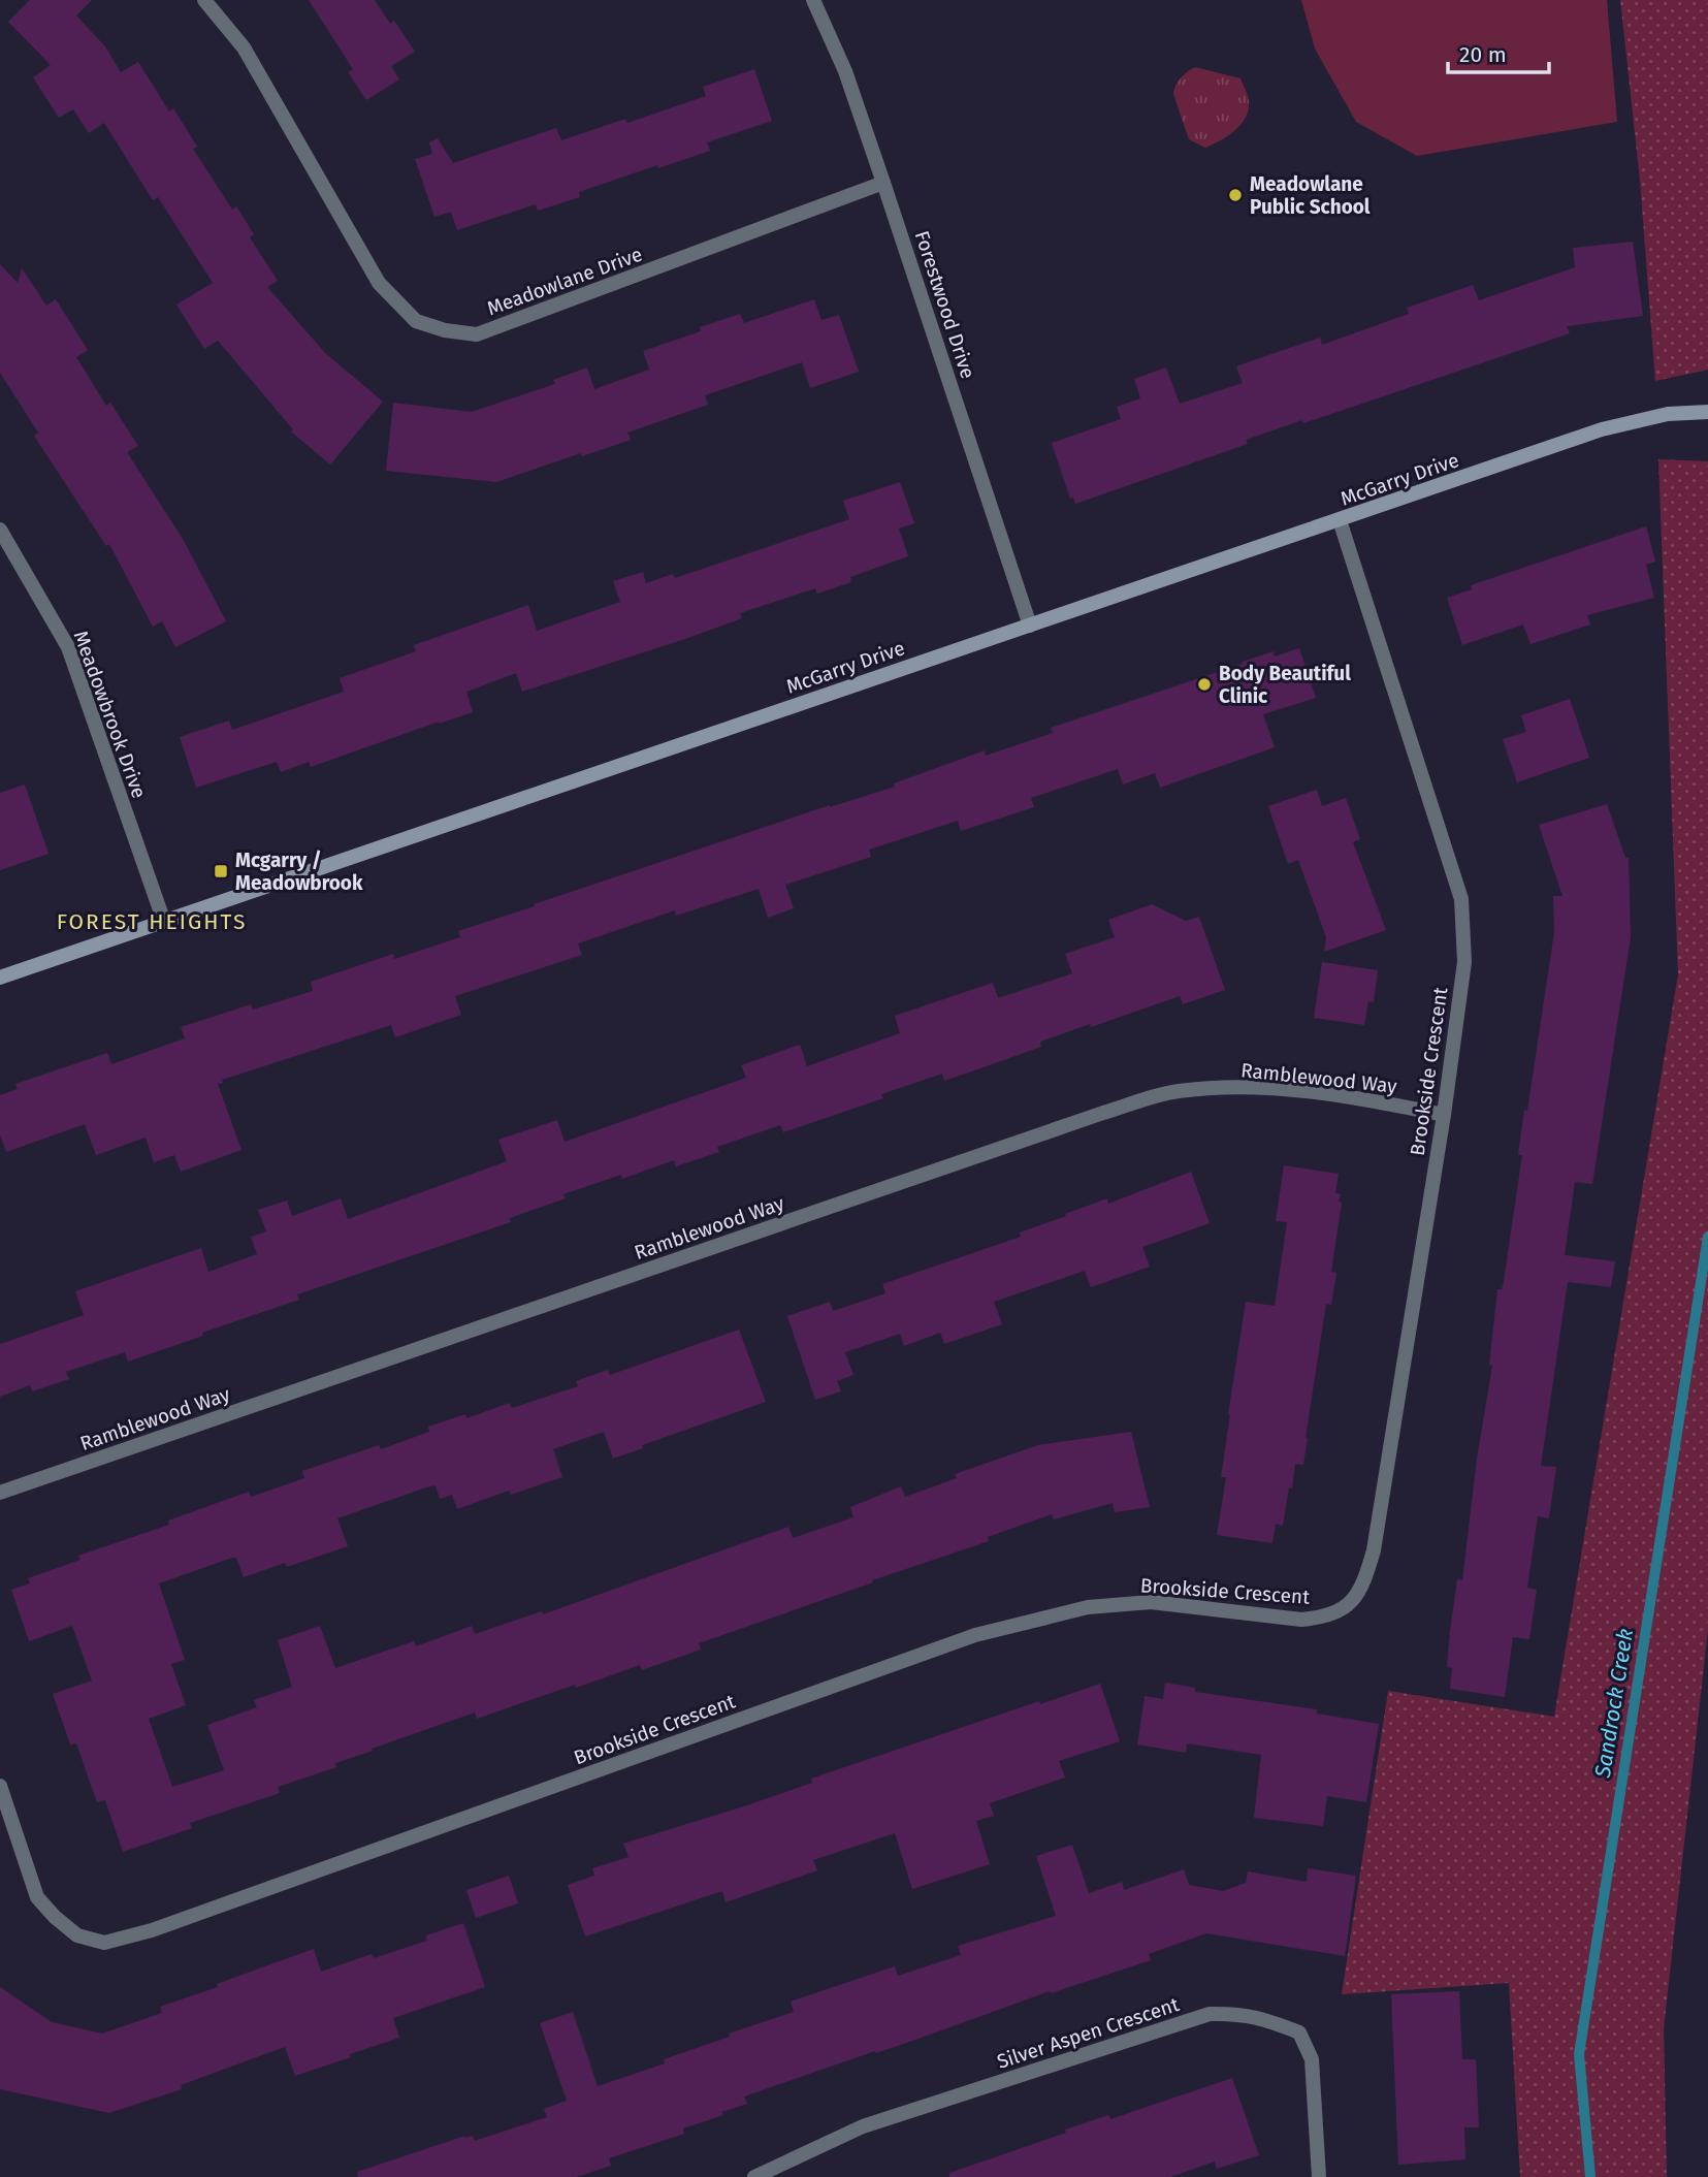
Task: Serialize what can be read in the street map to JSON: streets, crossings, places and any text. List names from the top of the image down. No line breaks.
{"streets":{"street":["Meadowlane Drive","Forestwood Drive","McGarry Drive","Meadowbrook Drive","Brookside Crescent","Ramblewood Way","Silver Aspen Crescent"]},"crossings":[["Meadowlane Drive","Forestwood Drive"],["Forestwood Drive","McGarry Drive"],["McGarry Drive","Meadowbrook Drive"],["McGarry Drive","Brookside Crescent"],["Brookside Crescent","Ramblewood Way"]],"districts":["FOREST HEIGHTS"],"water":["Sandrock Creek"],"places":{"other":["Meadowlane Public School","Body Beautiful Clinic"],"transit":["Mcgarry / Meadowbrook"]},"scale_bar":"20 m"}
